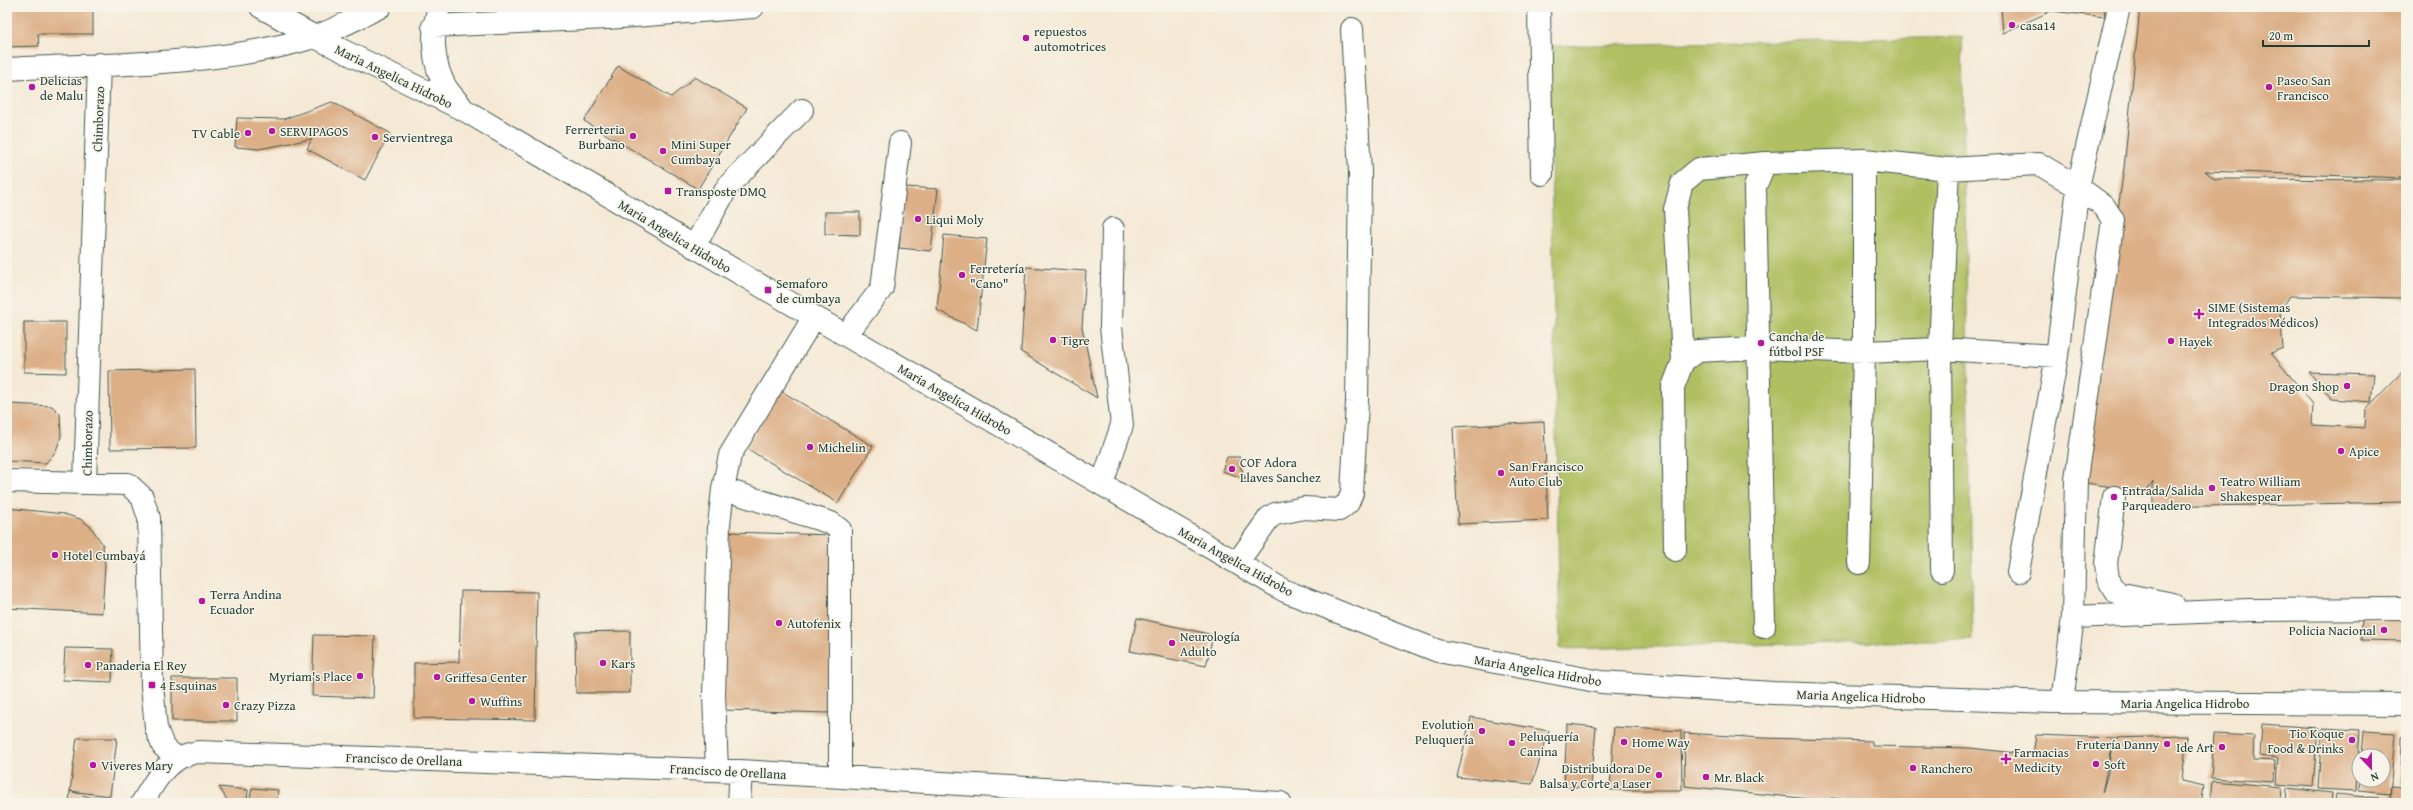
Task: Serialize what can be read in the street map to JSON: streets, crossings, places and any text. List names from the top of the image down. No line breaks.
{"streets":{"street":["Maria Angelica Hidrobo","Chimborazo","Francisco de Orellana"]},"crossings":[["Chimborazo","Francisco de Orellana"]],"places":{"other":["casa14","repuestos automotrices","Delicias de Malu","Paseo San Francisco","SERVIPAGOS","TV Cable","Ferrerteria Burbano","Servientrega","Mini Super Cumbaya","Liqui Moly","Ferretería \"Cano\"","Tigre","Hayek","Cancha de fútbol PSF","Dragon Shop","Michelin","Apice","COF Adora Llaves Sanchez","San Francisco Auto Club","Teatro William Shakespear","Entrada/Salida Parqueadero","Hotel Cumbayá","Terra Andina Ecuador","Autofenix","Policia Nacional","Neurología Adulto","Kars","Panaderia El Rey","Myriam's Place","Griffesa Center","Wuffins","Crazy Pizza","Evolution Peluquería","Tio Koque Food & Drinks","Home Way","Peluquería Canina","Frutería Danny","Ide Art","Soft","Viveres Mary","Ranchero","Distribuidora De Balsa y Corte a Laser","Mr. Black"],"transit":["Transposte DMQ","Semaforo de cumbaya","4 Esquinas"],"health":["SIME (Sistemas Integrados Médicos)","Farmacias Medicity"]},"scale_bar":"20 m","north":"bottom"}
